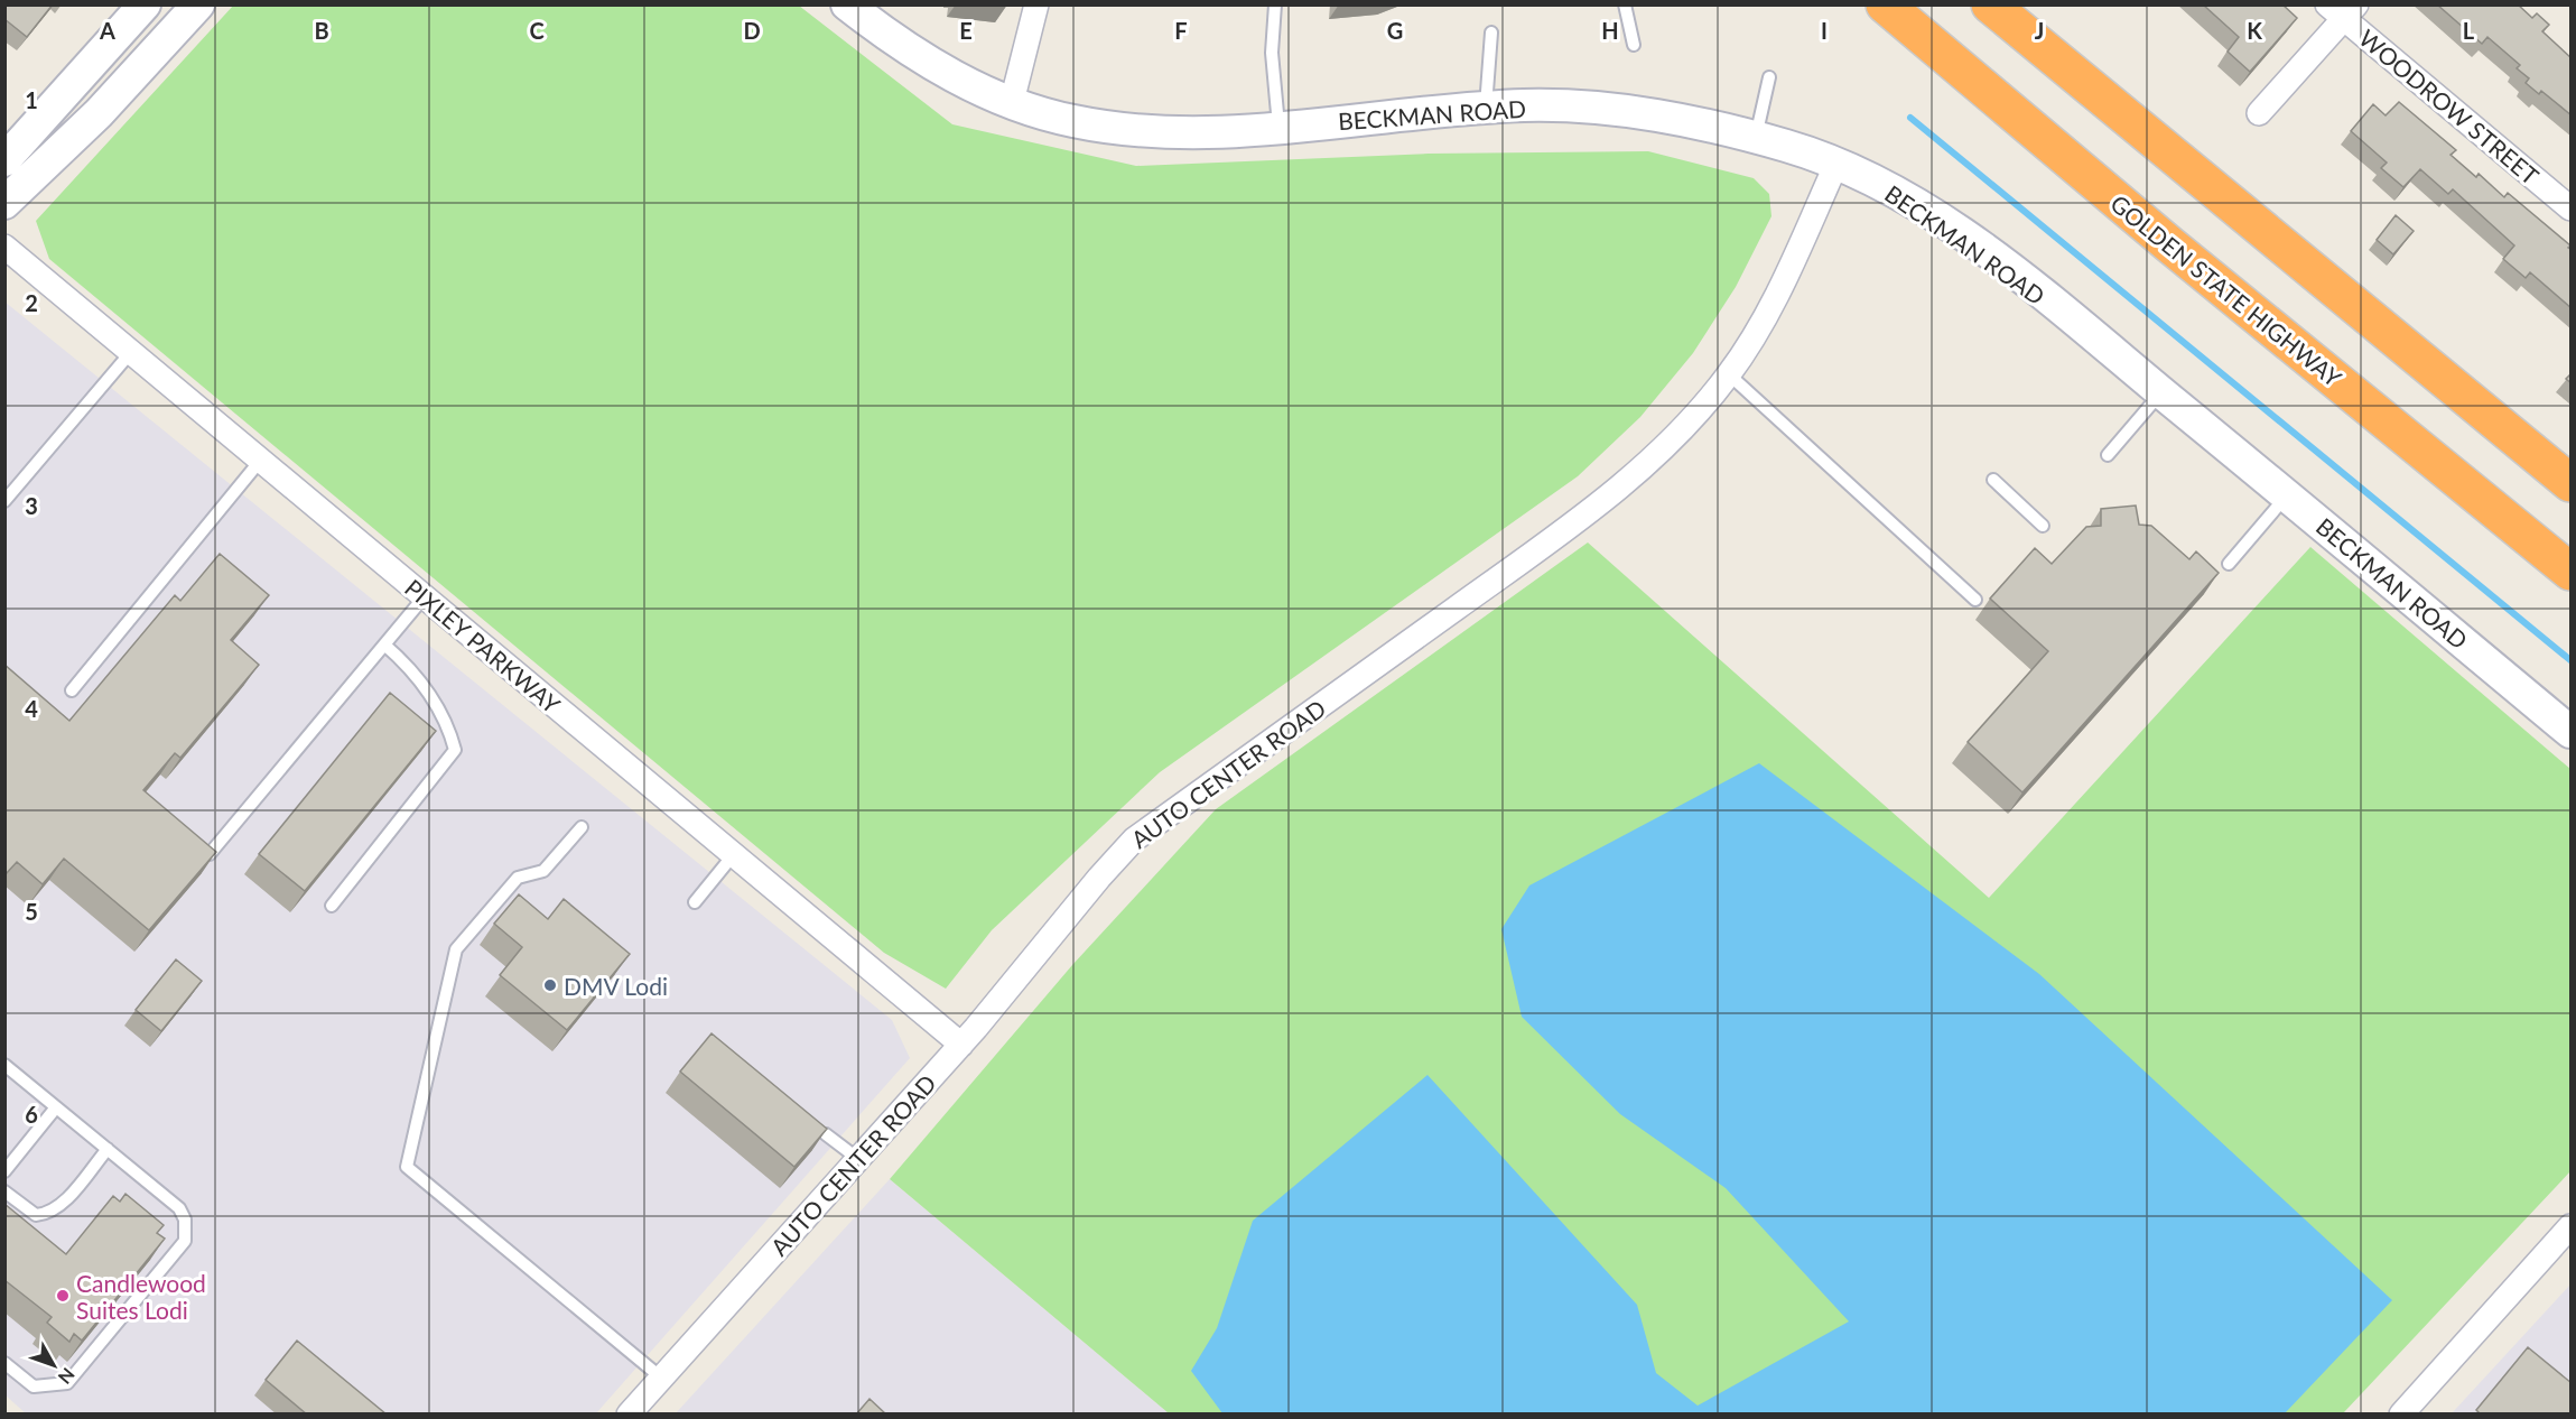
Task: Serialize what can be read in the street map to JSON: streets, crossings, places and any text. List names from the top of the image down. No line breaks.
{"streets":{"highway":["GOLDEN STATE HIGHWAY"],"street":["WOODROW STREET","BECKMAN ROAD","PIXLEY PARKWAY","AUTO CENTER ROAD"]},"crossings":[["BECKMAN ROAD","AUTO CENTER ROAD"],["PIXLEY PARKWAY","AUTO CENTER ROAD"]],"places":["DMV Lodi","Candlewood Suites Lodi"],"north":"bottom right","grid":{"columns":["A","B","C","D","E","F","G","H","I","J","K","L"],"rows":["1","2","3","4","5","6"]}}
